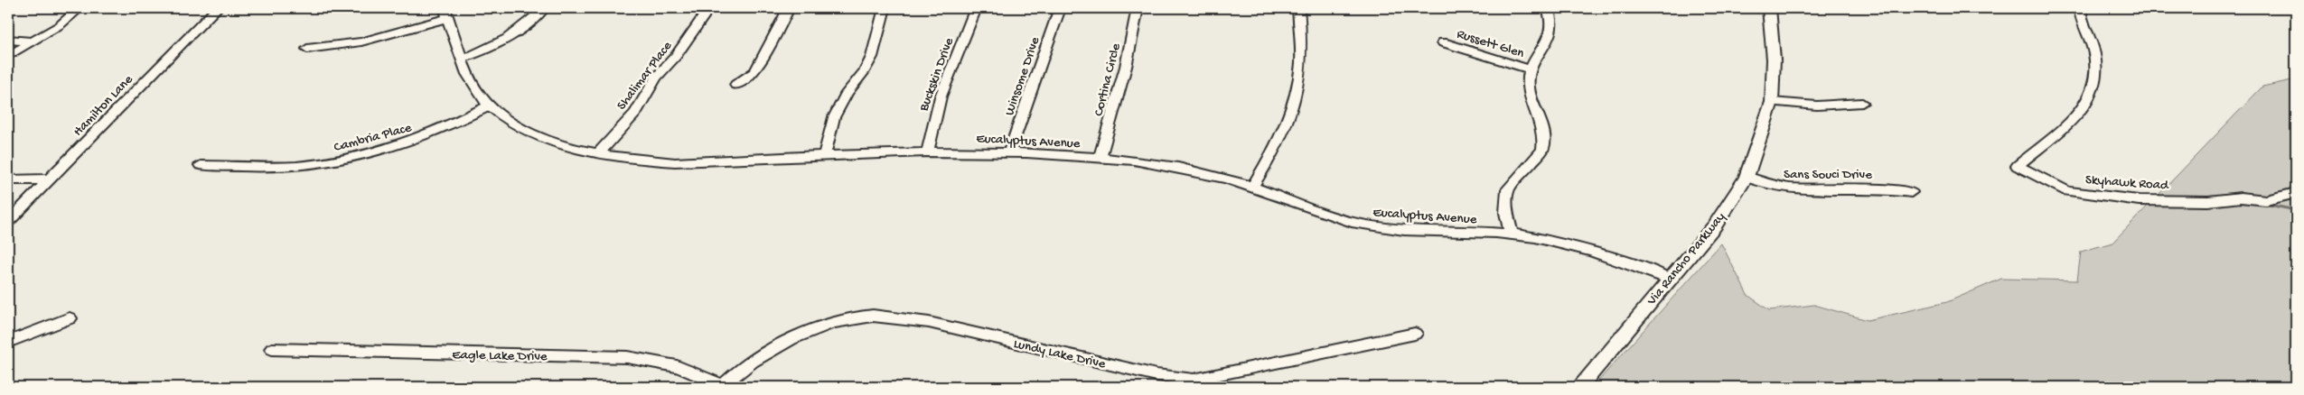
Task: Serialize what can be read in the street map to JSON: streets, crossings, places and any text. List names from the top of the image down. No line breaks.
{"streets":{"main road":["Via Rancho Parkway"],"street":["Russett Glen","Buckskin Drive","Shalimar Place","Winsome Drive","Cortina Circle","Hamilton Lane","Cambria Place","Eucalyptus Avenue","Sans Souci Drive","Skyhawk Road","Lundy Lake Drive","Eagle Lake Drive"]},"crossings":[["Buckskin Drive","Eucalyptus Avenue"],["Shalimar Place","Eucalyptus Avenue"],["Winsome Drive","Eucalyptus Avenue"],["Cortina Circle","Eucalyptus Avenue"],["Cambria Place","Eucalyptus Avenue"],["Eucalyptus Avenue","Via Rancho Parkway"],["Sans Souci Drive","Via Rancho Parkway"],["Lundy Lake Drive","Eagle Lake Drive"]]}
